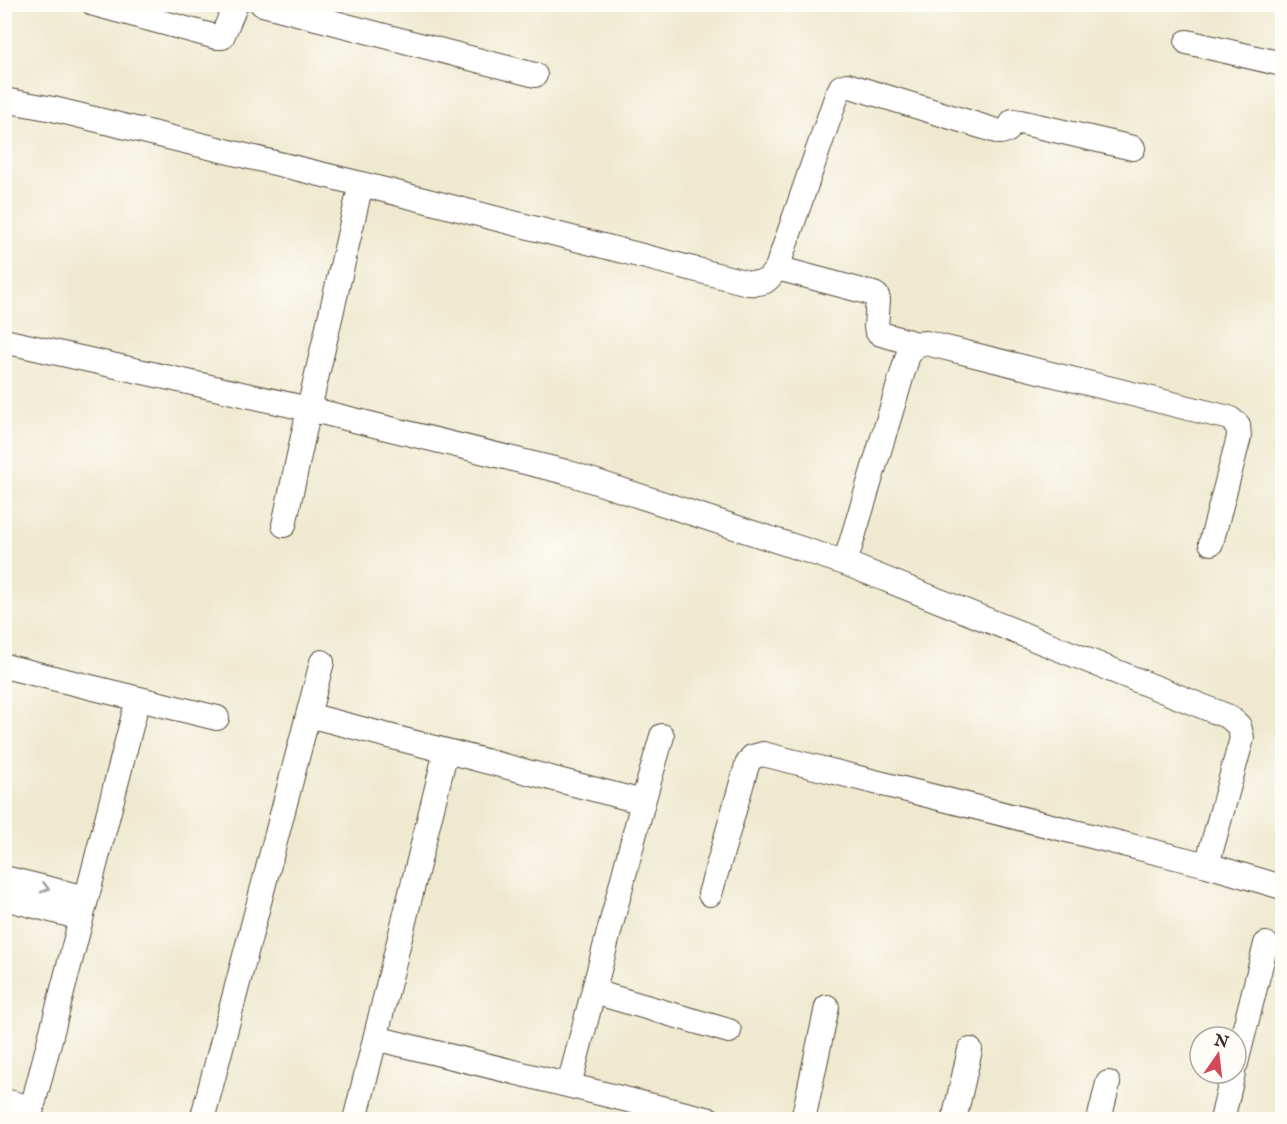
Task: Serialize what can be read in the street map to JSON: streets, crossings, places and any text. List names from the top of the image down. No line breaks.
{"north":"top"}
